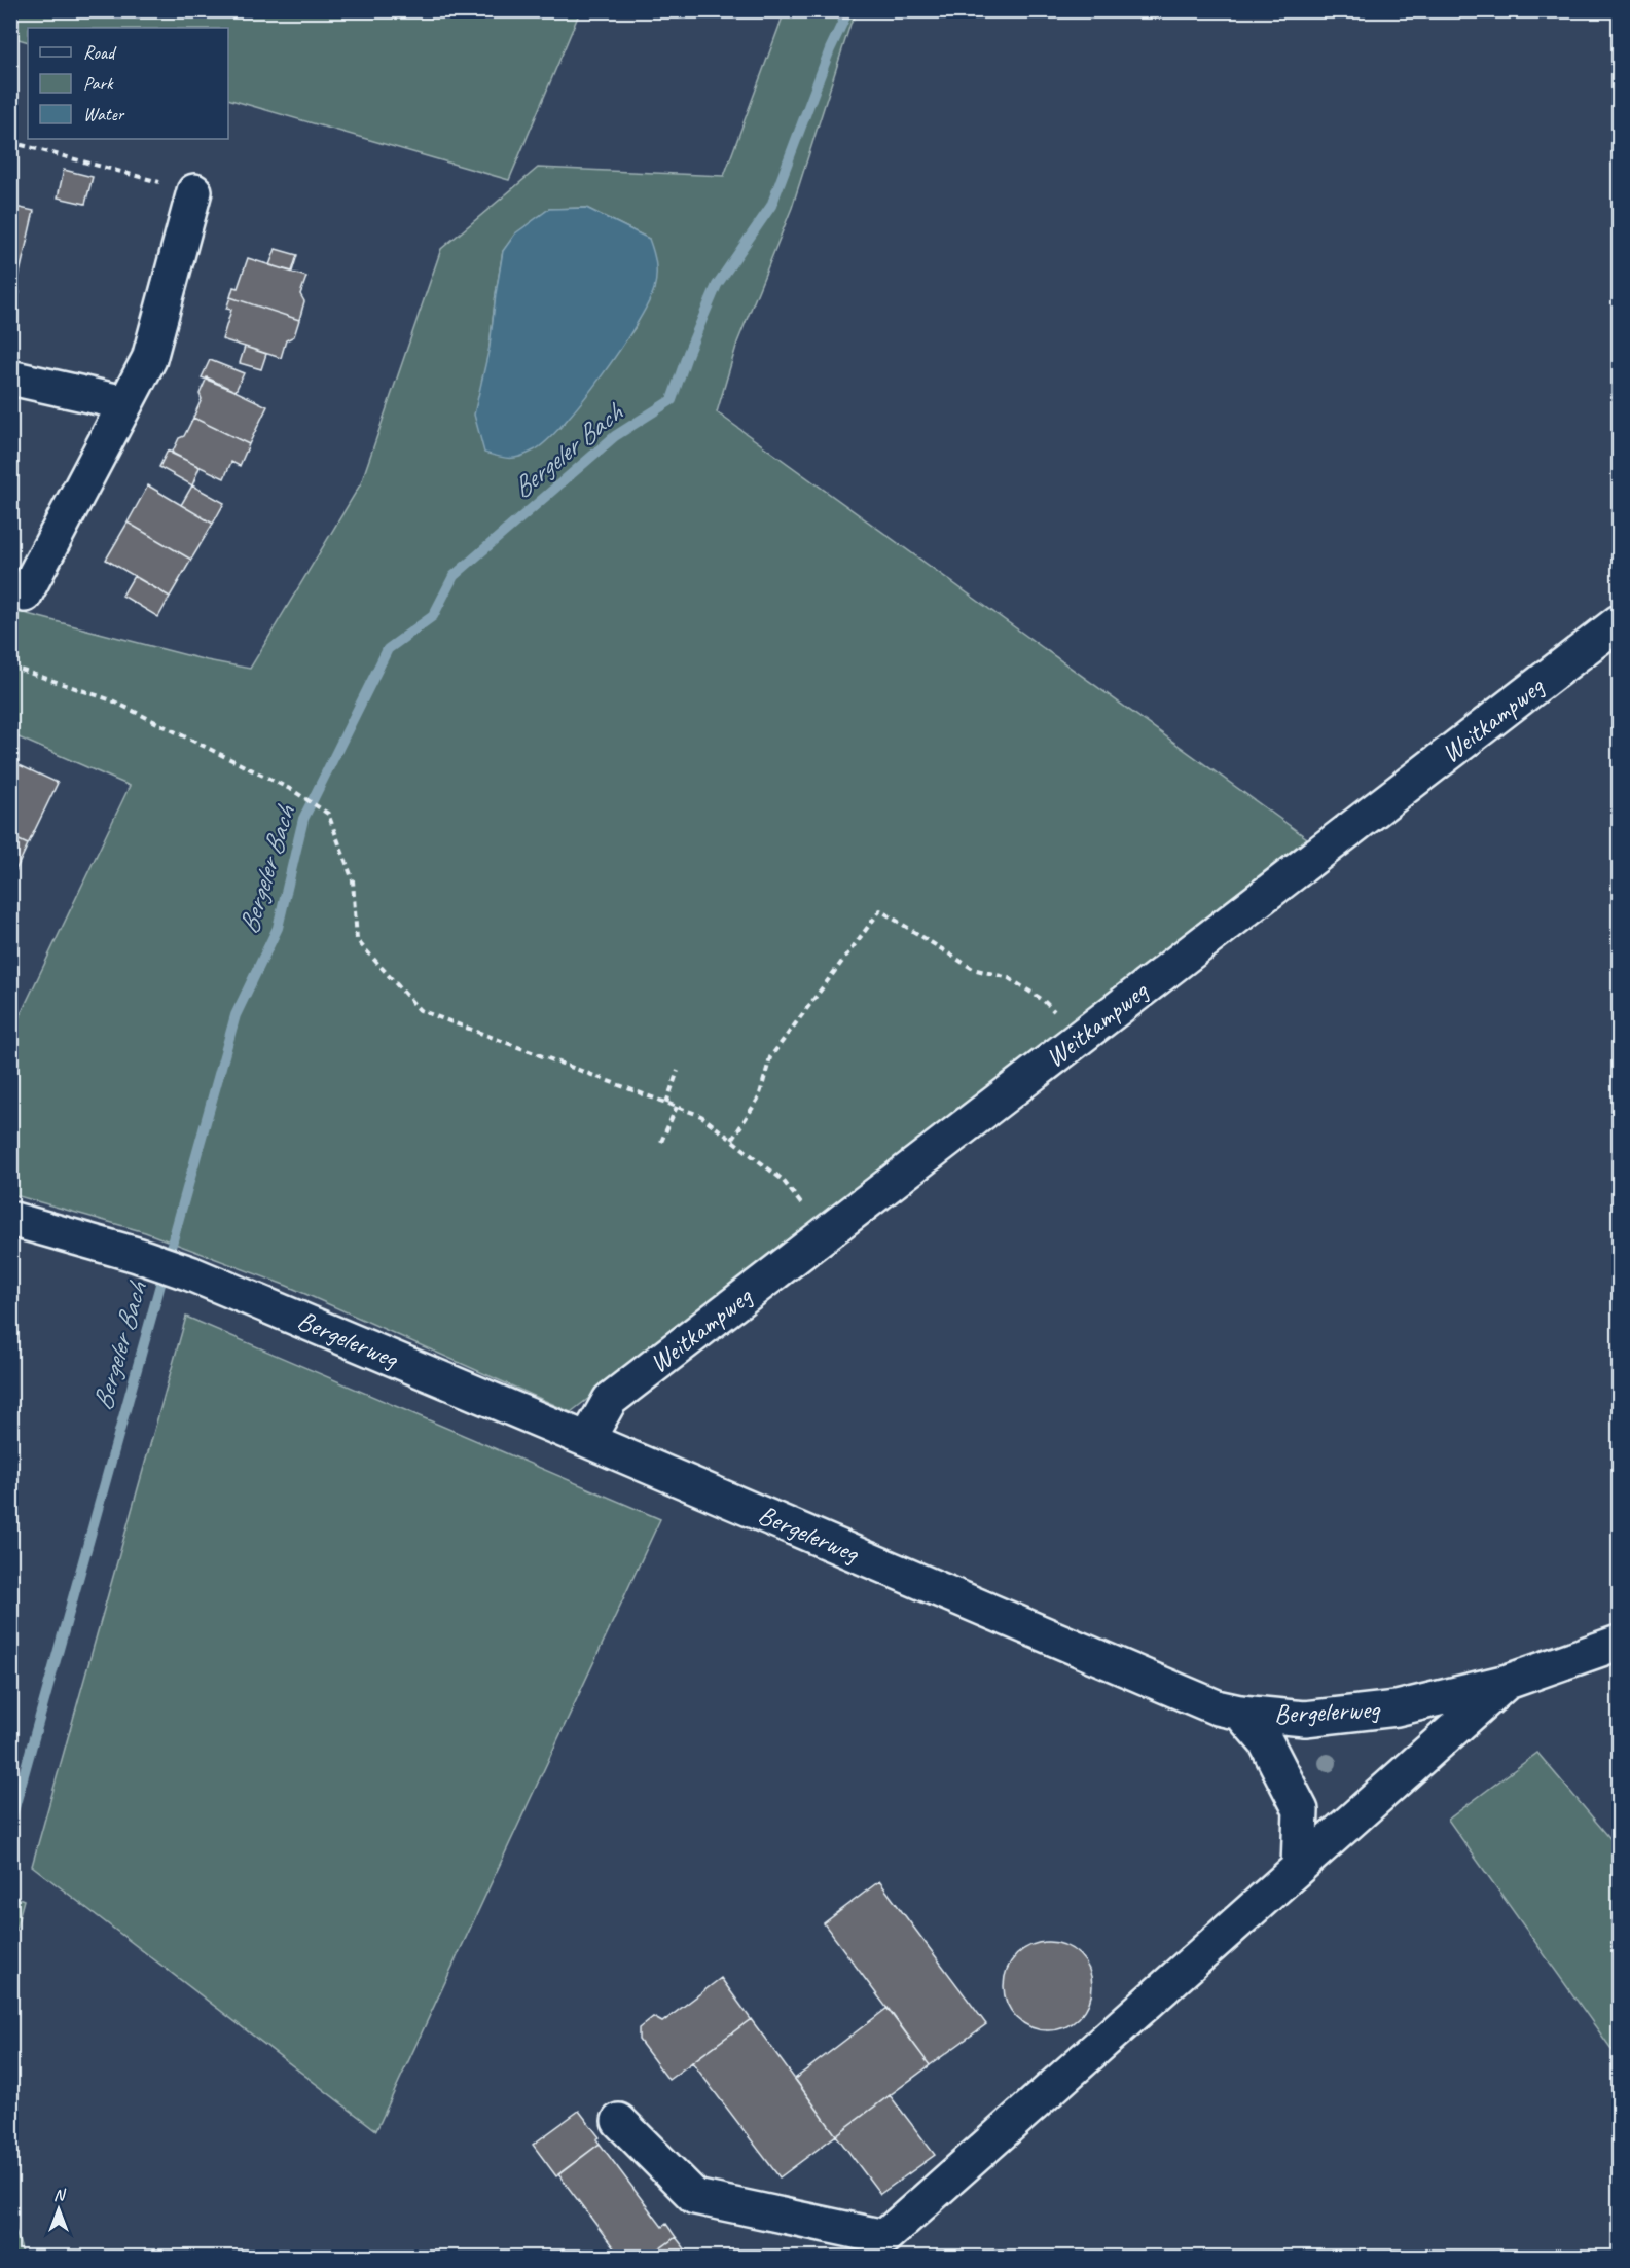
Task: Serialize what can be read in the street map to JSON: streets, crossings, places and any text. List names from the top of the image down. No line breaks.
{"streets":{"street":["Weitkampweg","Bergelerweg"]},"crossings":[["Weitkampweg","Bergelerweg"]],"water":["Bergeler Bach"],"legend":["Road","Park","Water"],"north":"top"}
